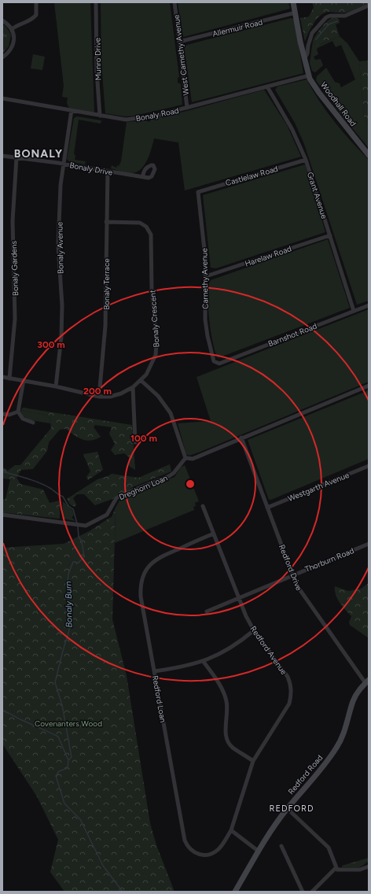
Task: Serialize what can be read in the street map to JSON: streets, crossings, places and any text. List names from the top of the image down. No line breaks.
{"streets":{"main road":["Woodhall Road","Redford Road"],"street":["Allermuir Road","West Carnethy Avenue","Munro Drive","Bonaly Road","Bonaly Drive","Castlelaw Road","Grant Avenue","Bonaly Avenue","Harelaw Road","Bonaly Gardens","Carnethy Avenue","Bonaly Terrace","Bonaly Crescent","Barnshot Road","Westgarth Avenue","Dreghorn Loan","Thorburn Road","Redford Drive","Redford Avenue","Redford Loan"]},"crossings":[["Allermuir Road","West Carnethy Avenue"],["Allermuir Road","Woodhall Road"],["West Carnethy Avenue","Bonaly Road"],["Munro Drive","Bonaly Road"],["Woodhall Road","Bonaly Road"],["Bonaly Road","Grant Avenue"],["Bonaly Road","Bonaly Avenue"],["Bonaly Drive","Bonaly Avenue"],["Bonaly Drive","Bonaly Gardens"],["Bonaly Drive","Bonaly Terrace"],["Castlelaw Road","Grant Avenue"],["Castlelaw Road","Carnethy Avenue"],["Grant Avenue","Harelaw Road"],["Grant Avenue","Barnshot Road"],["Bonaly Avenue","Bonaly Crescent"],["Harelaw Road","Carnethy Avenue"],["Bonaly Gardens","Bonaly Crescent"],["Carnethy Avenue","Barnshot Road"],["Bonaly Terrace","Bonaly Crescent"],["Westgarth Avenue","Redford Drive"],["Thorburn Road","Redford Drive"],["Thorburn Road","Redford Avenue"],["Redford Drive","Redford Road"],["Redford Avenue","Redford Loan"]],"districts":["BONALY","REDFORD"],"water":["Bonaly Burn"],"parks":["Covenanters Wood"],"rings":["300 m","200 m","100 m"]}
